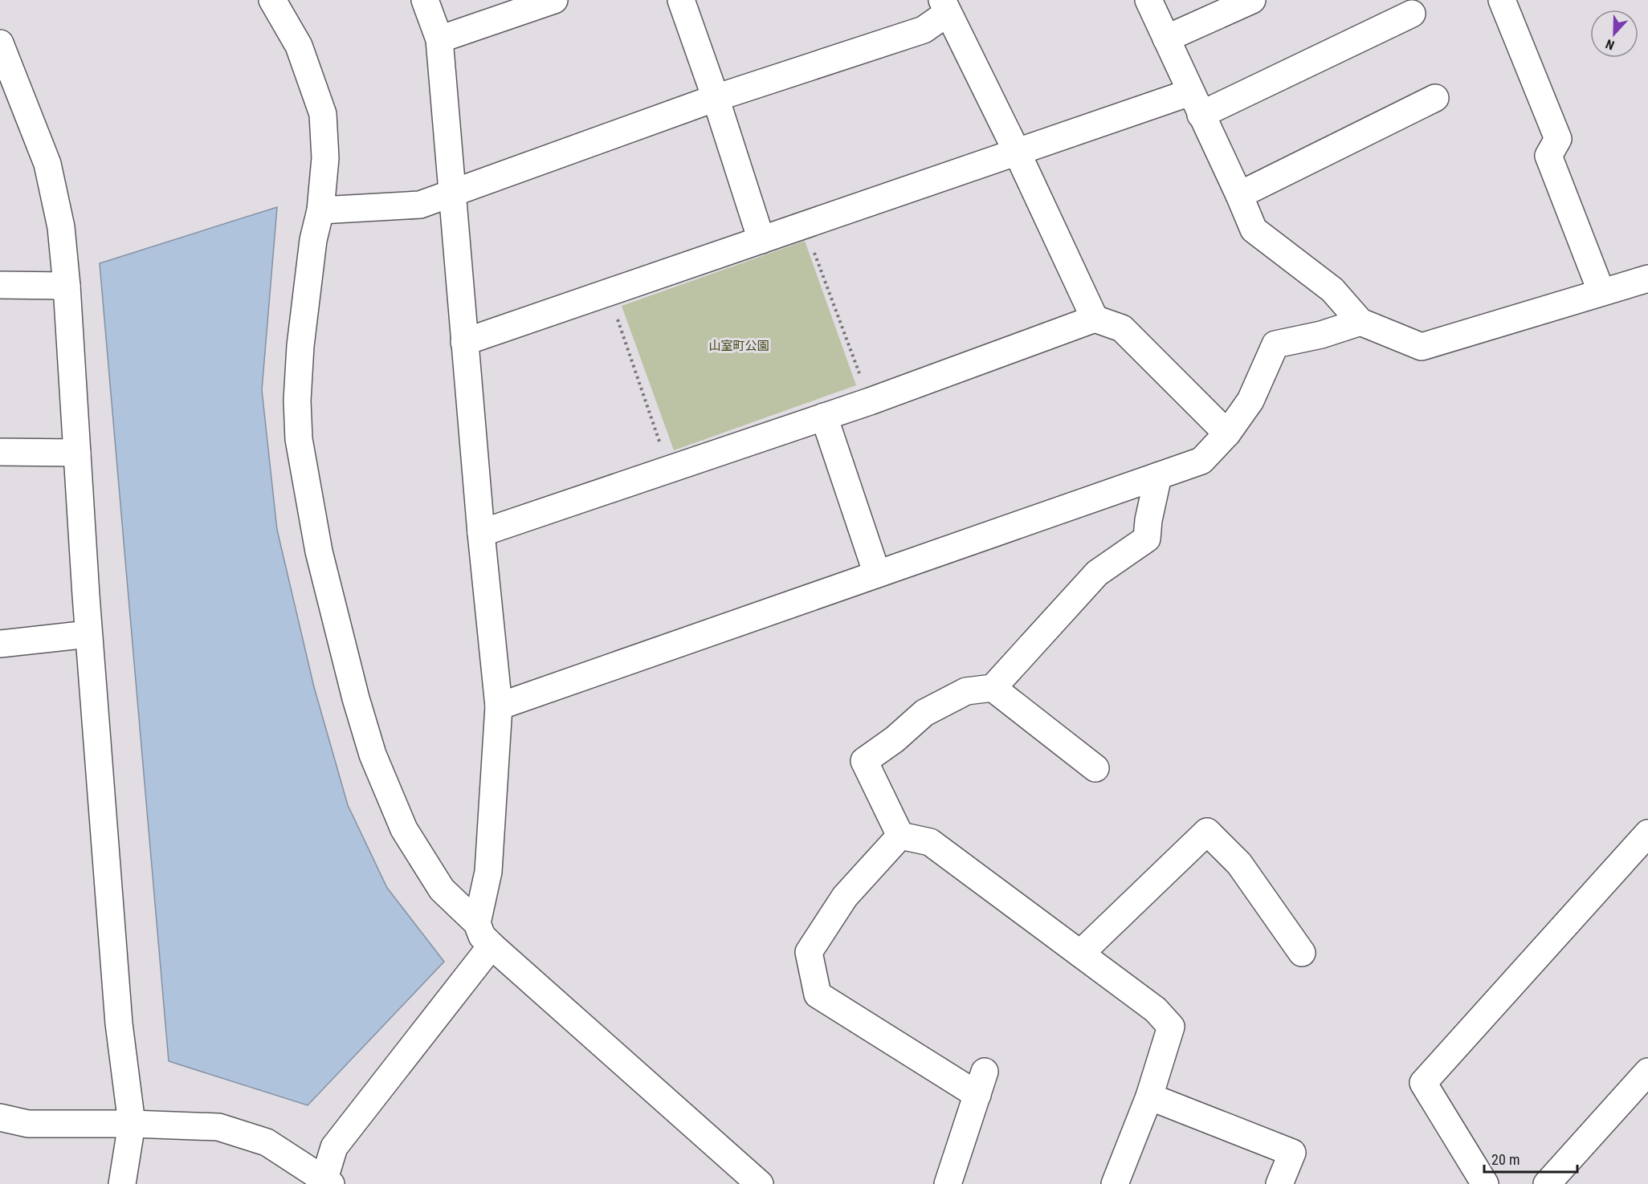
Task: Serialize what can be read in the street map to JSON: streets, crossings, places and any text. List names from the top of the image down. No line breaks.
{"parks":["山室町公園"],"scale_bar":"20 m","north":"bottom"}
